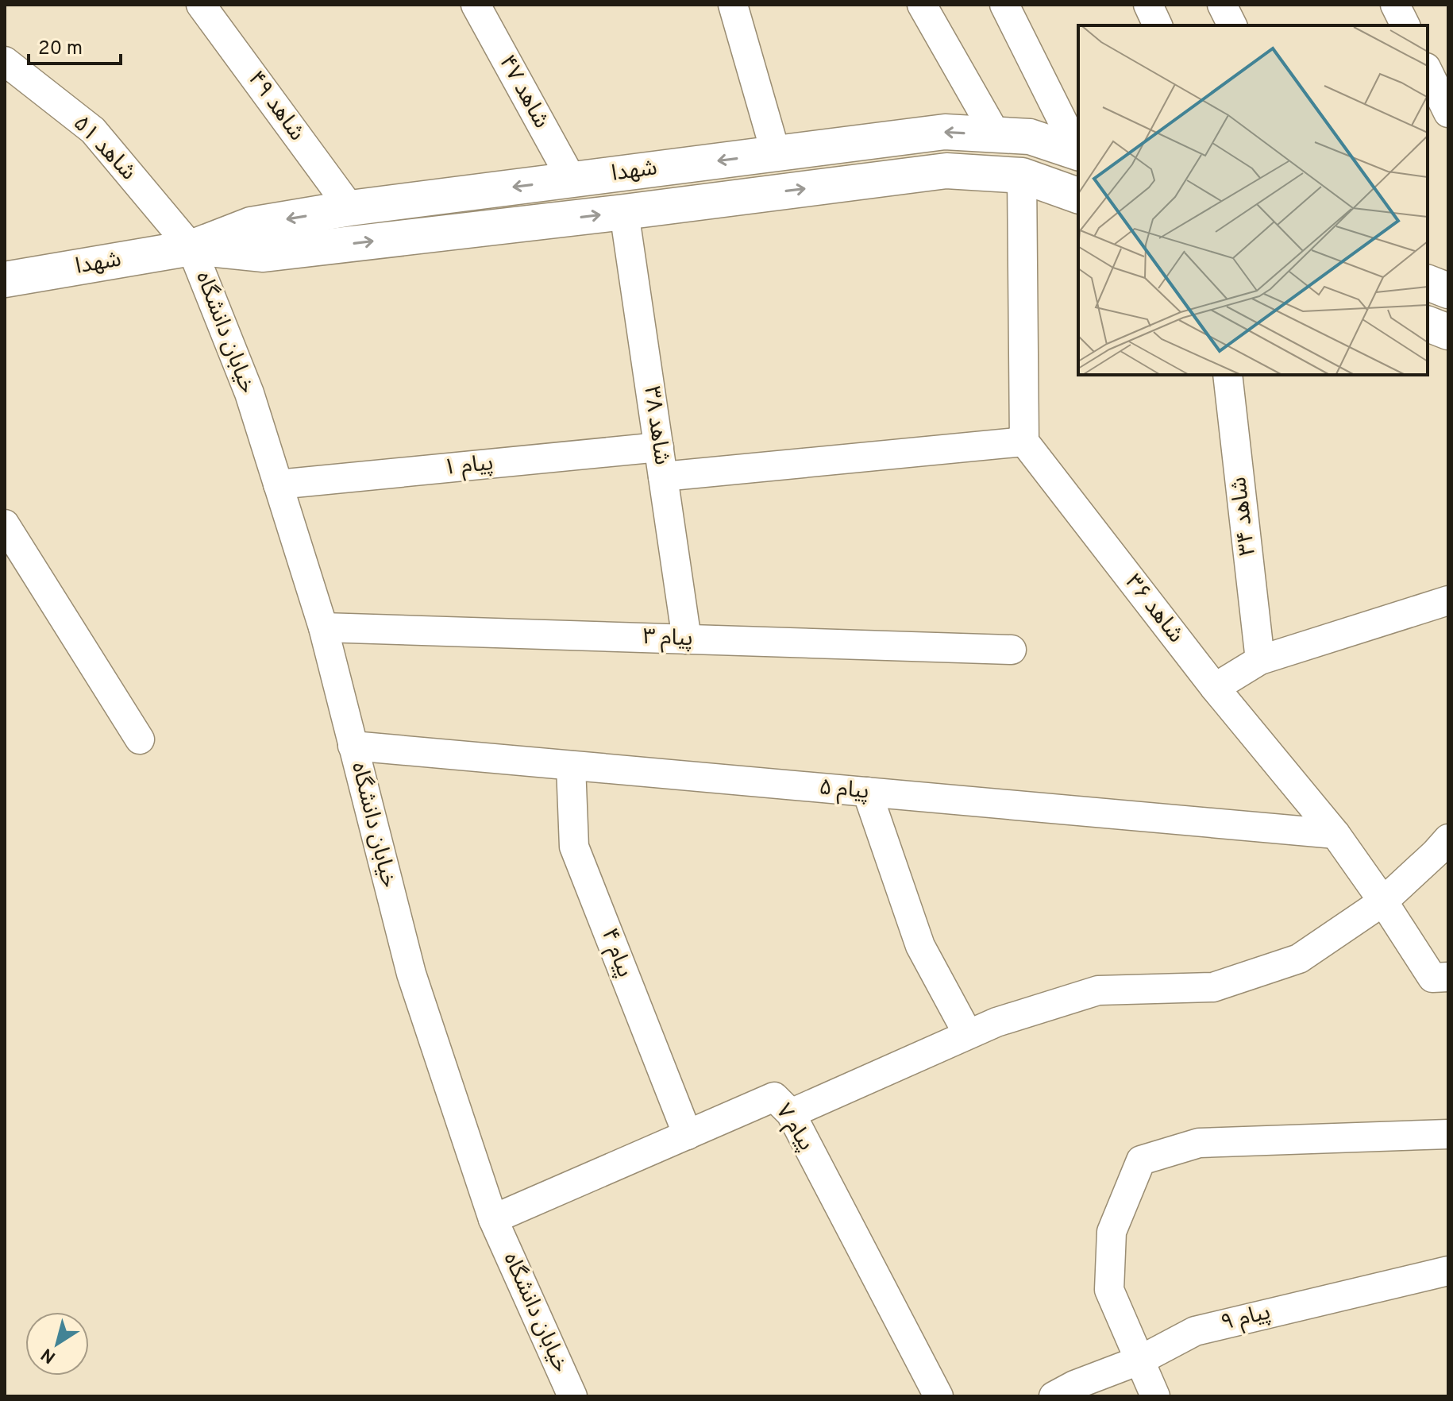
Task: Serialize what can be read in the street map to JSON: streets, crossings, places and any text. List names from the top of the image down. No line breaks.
{"streets":{"street":["شاهد ۴۷","شاهد ۴۹","شاهد ۵۱","شهدا","خیابان دانشگاه","شاهد ۳۸","پیام ۱","شاهد ۳۴","شاهد ۳۶","پیام ۳","پیام ۵","پیام ۴","پیام ۷","پیام ۹"]},"crossings":[["شاهد ۴۷","شهدا"],["شاهد ۴۹","شهدا"],["شاهد ۵۱","شهدا"],["شاهد ۵۱","خیابان دانشگاه"],["شهدا","خیابان دانشگاه"],["شهدا","شاهد ۳۸"],["خیابان دانشگاه","پیام ۱"],["خیابان دانشگاه","پیام ۳"],["خیابان دانشگاه","پیام ۵"],["خیابان دانشگاه","پیام ۷"],["شاهد ۳۸","پیام ۱"],["شاهد ۳۸","پیام ۳"],["شاهد ۳۶","پیام ۵"],["پیام ۵","پیام ۴"],["پیام ۴","پیام ۷"]],"scale_bar":"20 m","north":"bottom left"}
